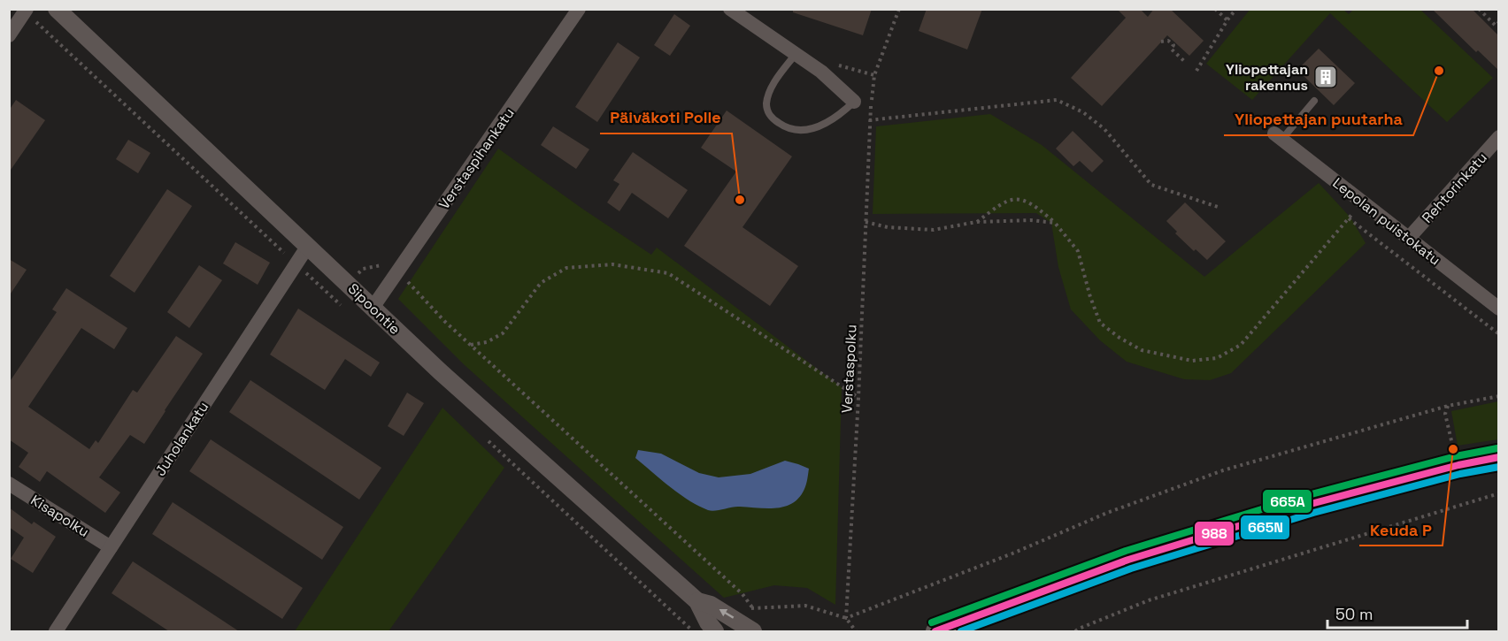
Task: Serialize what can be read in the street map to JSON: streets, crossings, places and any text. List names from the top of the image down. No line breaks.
{"streets":{"street":["Verstaspihankatu","Rehtorinkatu","Lepolan puistokatu","Sipoontie","Juholankatu","Kisapolku"],"path":["Verstaspolku"]},"crossings":[["Verstaspihankatu","Sipoontie"],["Rehtorinkatu","Lepolan puistokatu"],["Sipoontie","Juholankatu"],["Juholankatu","Kisapolku"]],"places":{"other":["Yliopettajan puutarha","Päiväkoti Polle","Keuda P"],"building":["Yliopettajan rakennus"]},"lines":["transit line 665A","transit line 988","transit line 665N"],"scale_bar":"50 m"}
